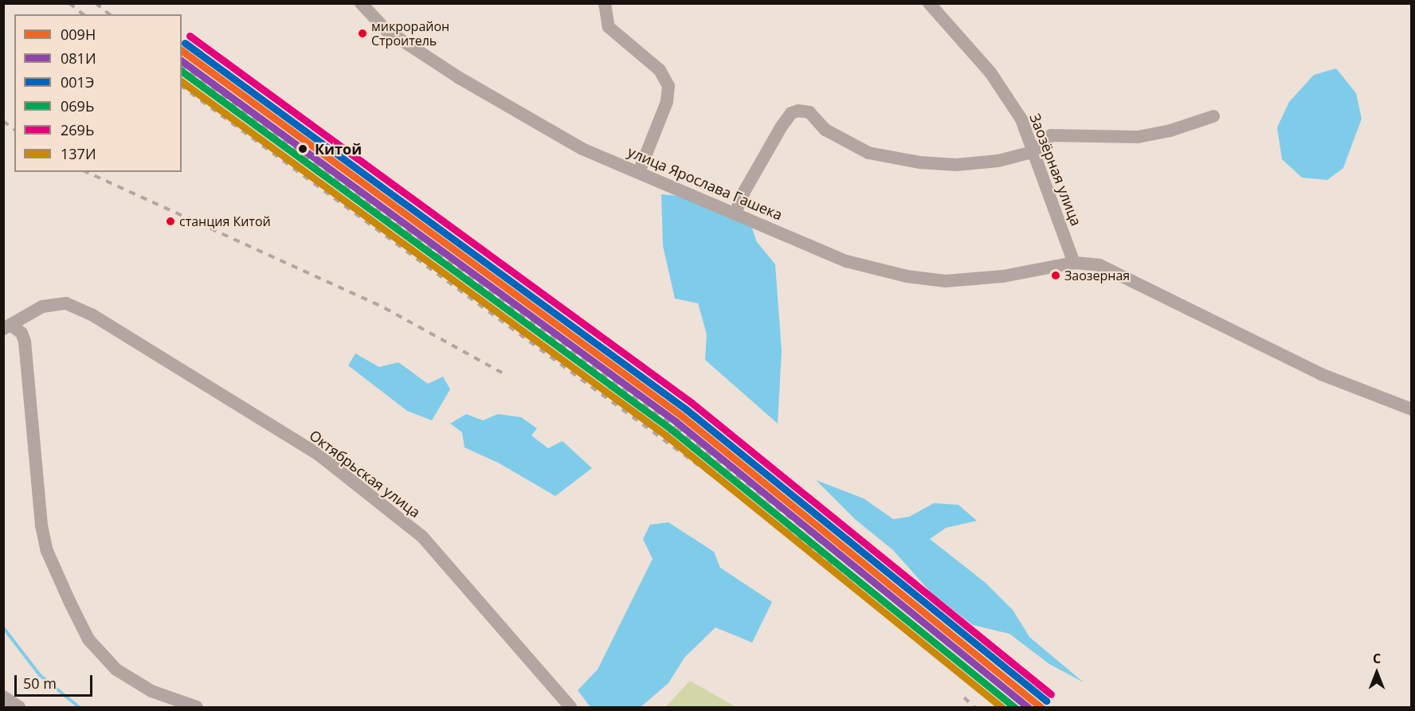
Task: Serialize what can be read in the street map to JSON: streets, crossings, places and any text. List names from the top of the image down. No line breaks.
{"streets":{"street":["Заозёрная улица","улица Ярослава Гашека","Октябрьская улица"]},"crossings":[["Заозёрная улица","улица Ярослава Гашека"]],"places":["микрорайон Строитель","Китой","станция Китой","Заозерная"],"lines":["transit line 269Ь","transit line 001Э","transit line 009Н","transit line 081И","transit line 069Ь","transit line 137И"],"legend":["009Н","081И","001Э","069Ь","269Ь","137И"],"scale_bar":"50 m","north":"top"}
